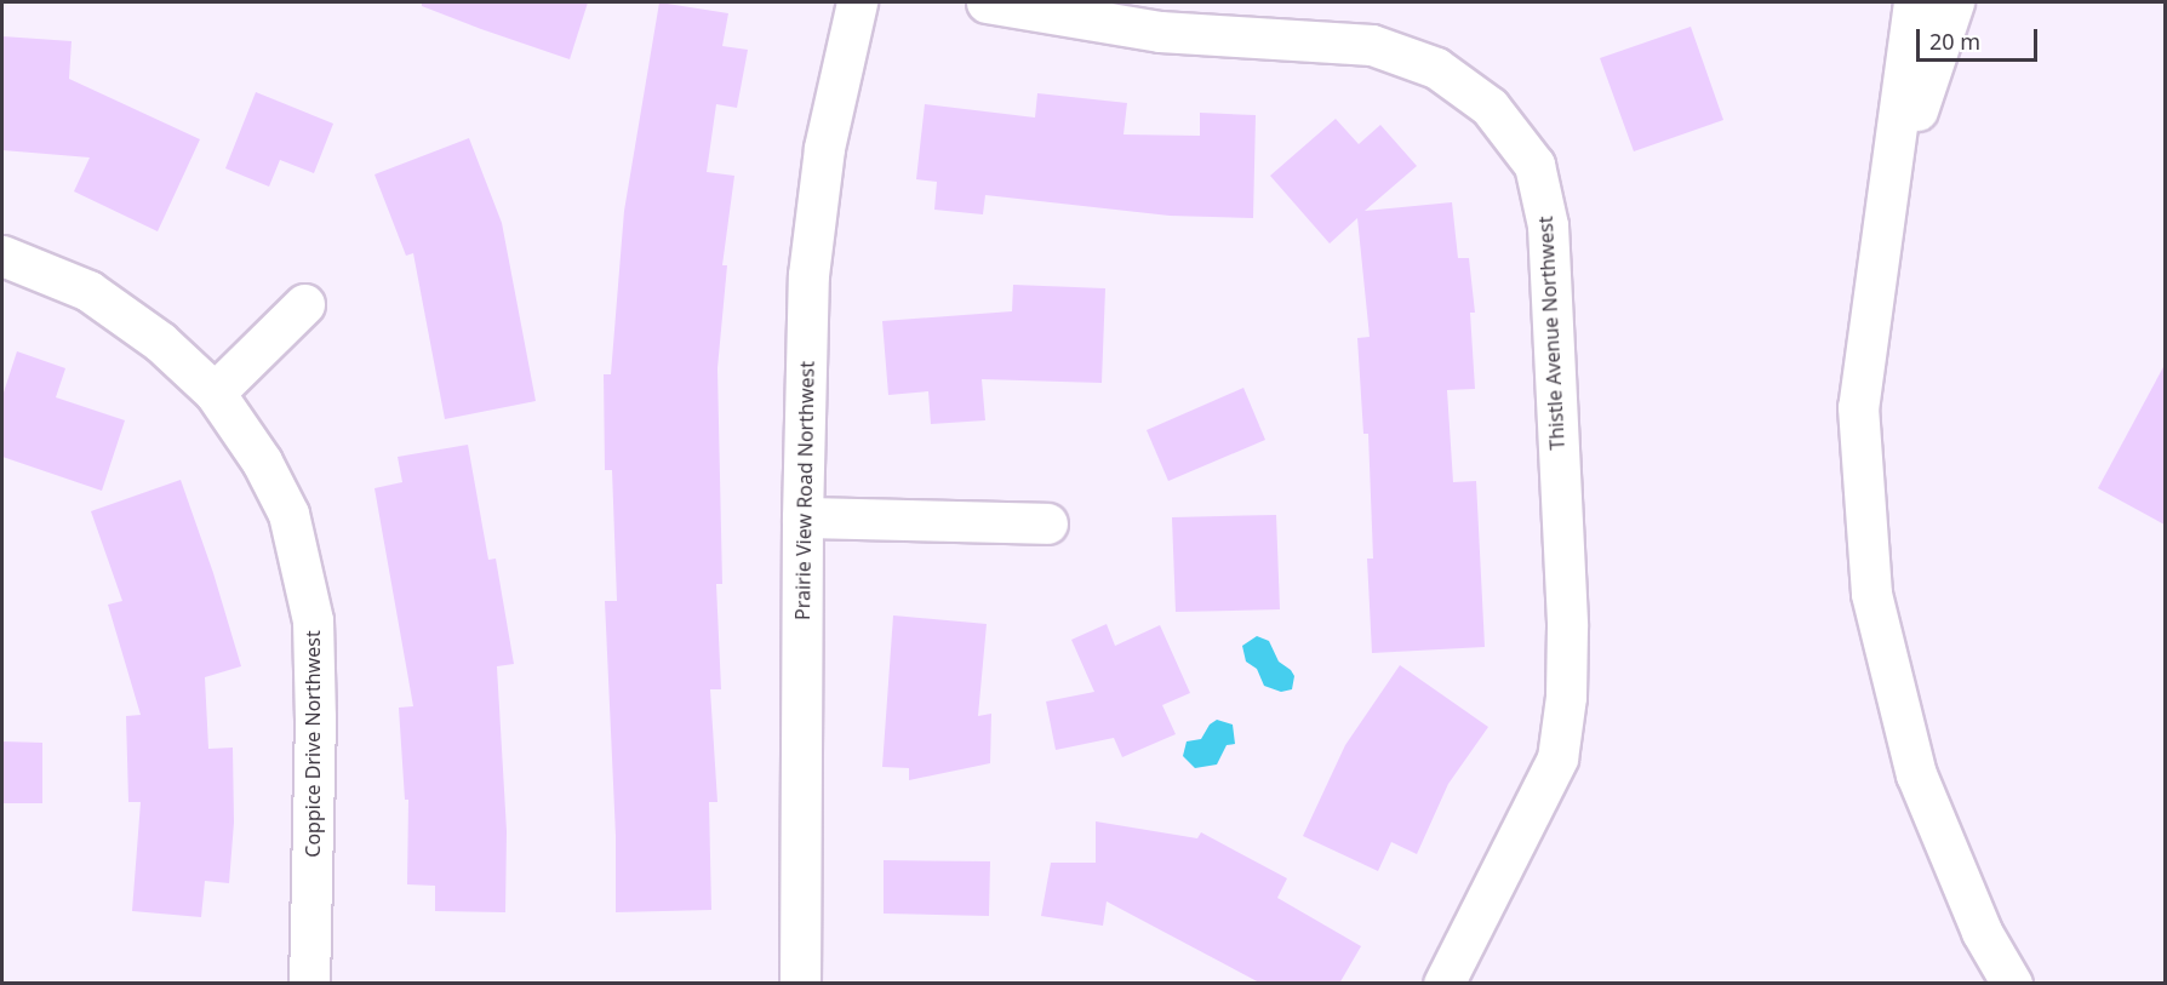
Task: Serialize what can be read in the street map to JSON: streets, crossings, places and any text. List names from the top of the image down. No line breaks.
{"streets":{"street":["Thistle Avenue Northwest","Prairie View Road Northwest","Coppice Drive Northwest"]},"scale_bar":"20 m"}
